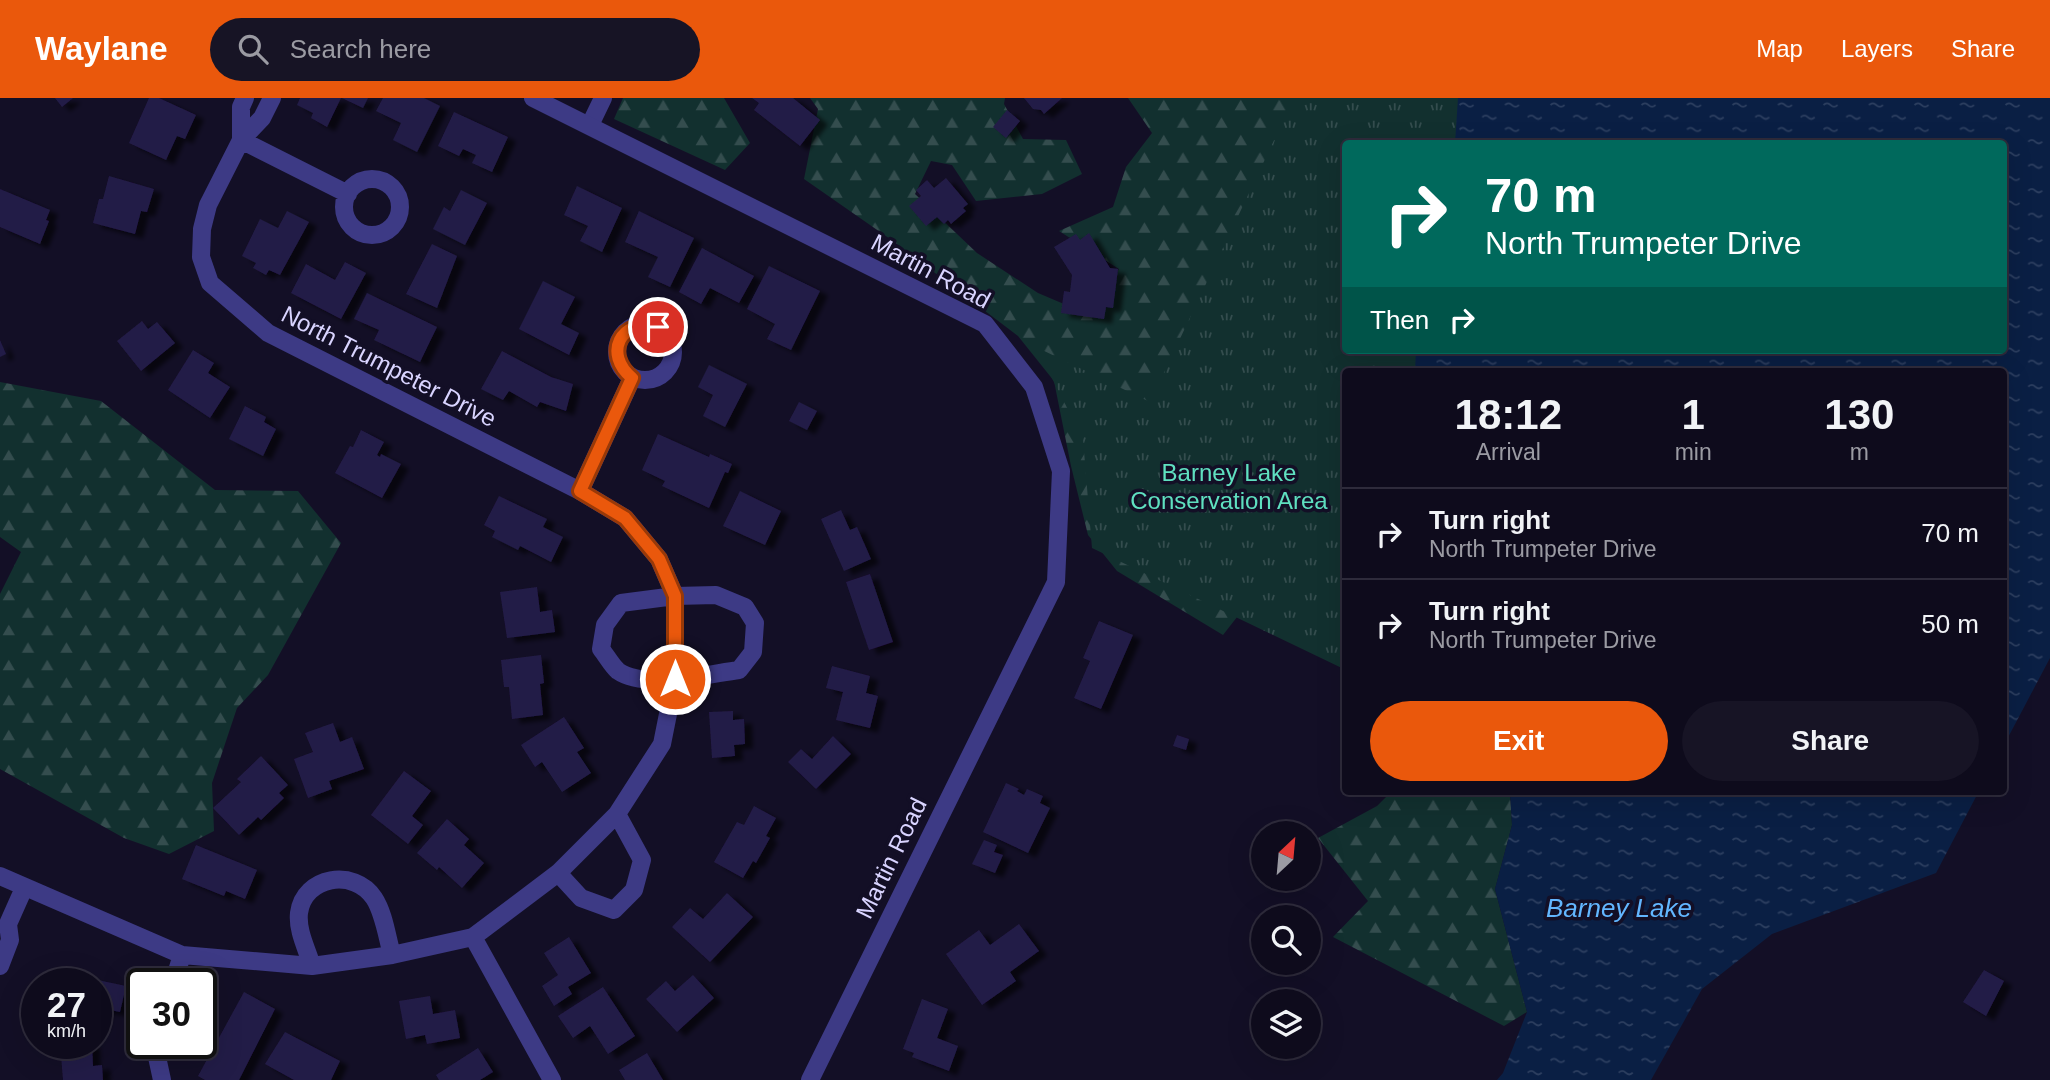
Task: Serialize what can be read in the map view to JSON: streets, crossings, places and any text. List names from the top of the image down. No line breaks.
{"streets":{"street":["Martin Road","North Trumpeter Drive"]},"water":["Barney Lake"],"parks":["Barney Lake Conservation Area"],"north":"top right","page":{"header":"Waylane","search":"Search here","nav":["Map","Layers","Share"],"turn":["70 m","North Trumpeter Drive"],"then":"Then","eta":["18:12","Arrival","1","min","130","m"],"list":[{"name":"Turn right","note":"North Trumpeter Drive","value":"70 m"},{"name":"Turn right","note":"North Trumpeter Drive","value":"50 m"}],"buttons":["Exit","Share"],"speed":"27 km/h","limit":"30"}}
